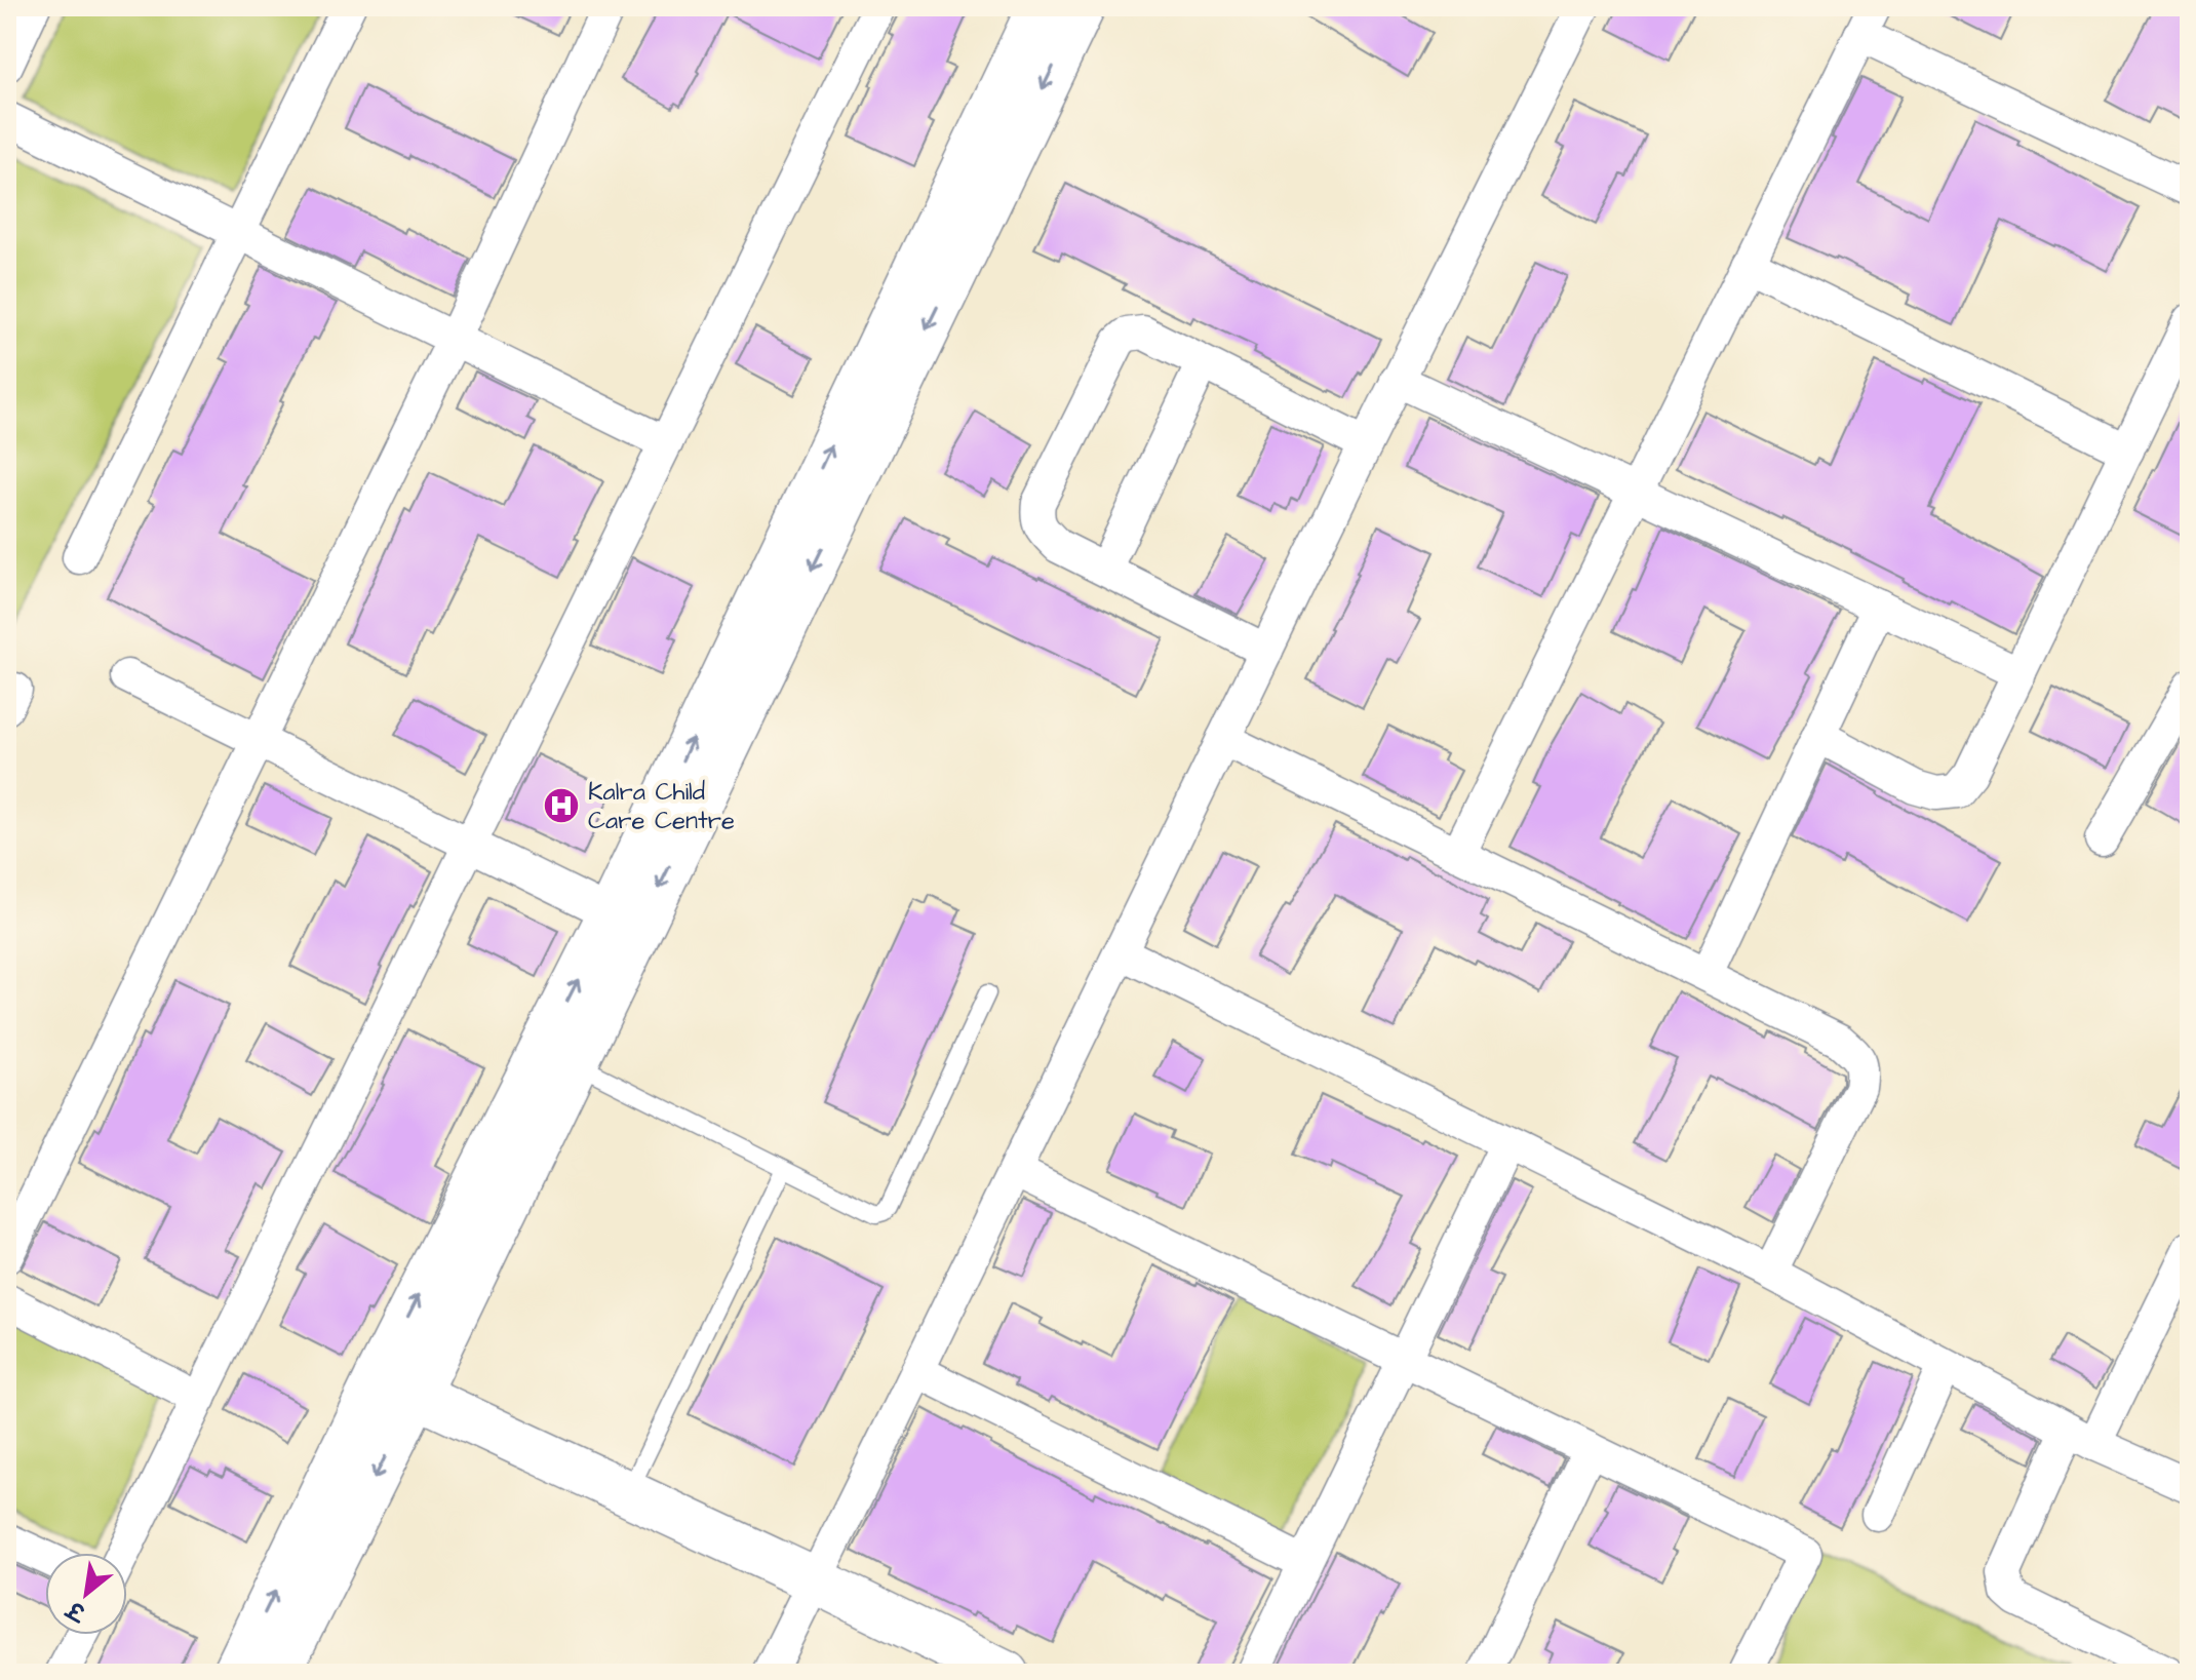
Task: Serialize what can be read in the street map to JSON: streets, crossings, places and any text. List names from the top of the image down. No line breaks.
{"places":{"hospital":["Kalra Child Care Centre"]},"north":"bottom left"}
